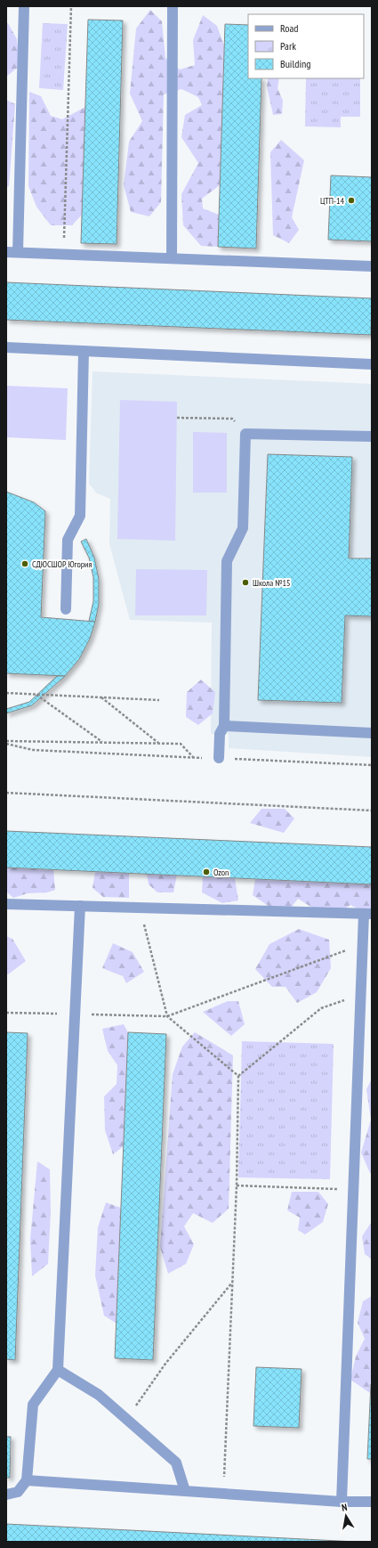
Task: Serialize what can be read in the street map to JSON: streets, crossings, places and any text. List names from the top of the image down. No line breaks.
{"places":["ЦТП-14","СДЮСШОР Югория","Школа №15","Ozon"],"legend":["Road","Park","Building"],"north":"top"}
